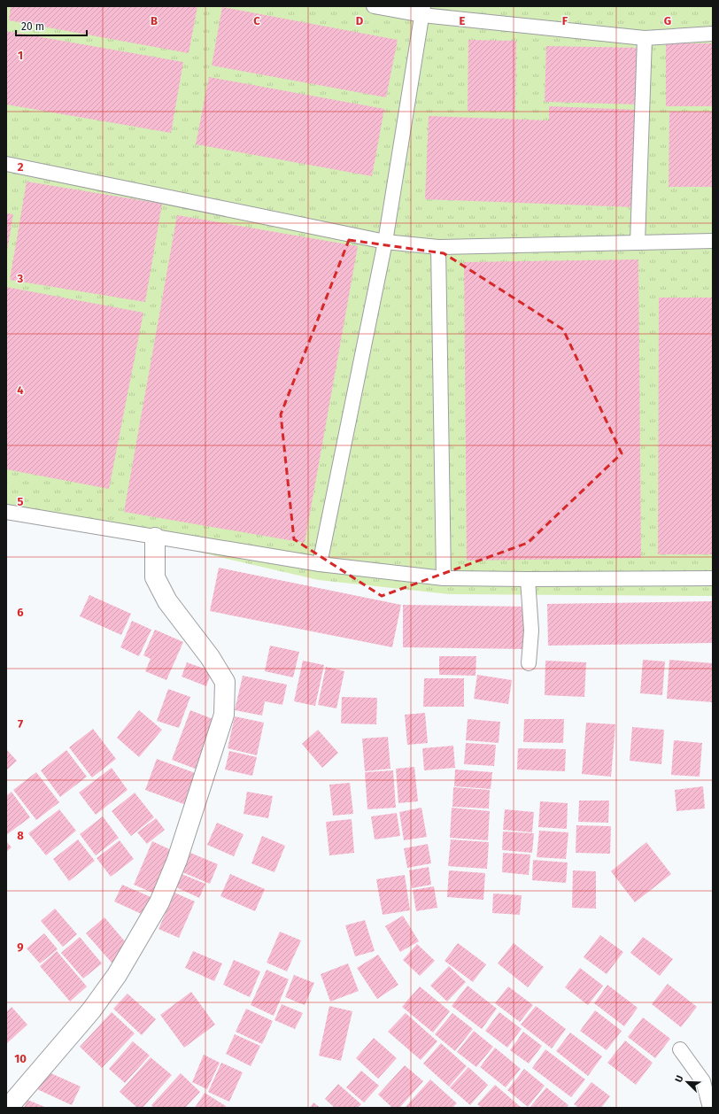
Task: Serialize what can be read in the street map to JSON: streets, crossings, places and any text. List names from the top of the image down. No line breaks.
{"scale_bar":"20 m","north":"top left","grid":{"columns":["B","C","D","E","F","G"],"rows":["1","2","3","4","5","6","7","8","9","10"]}}
